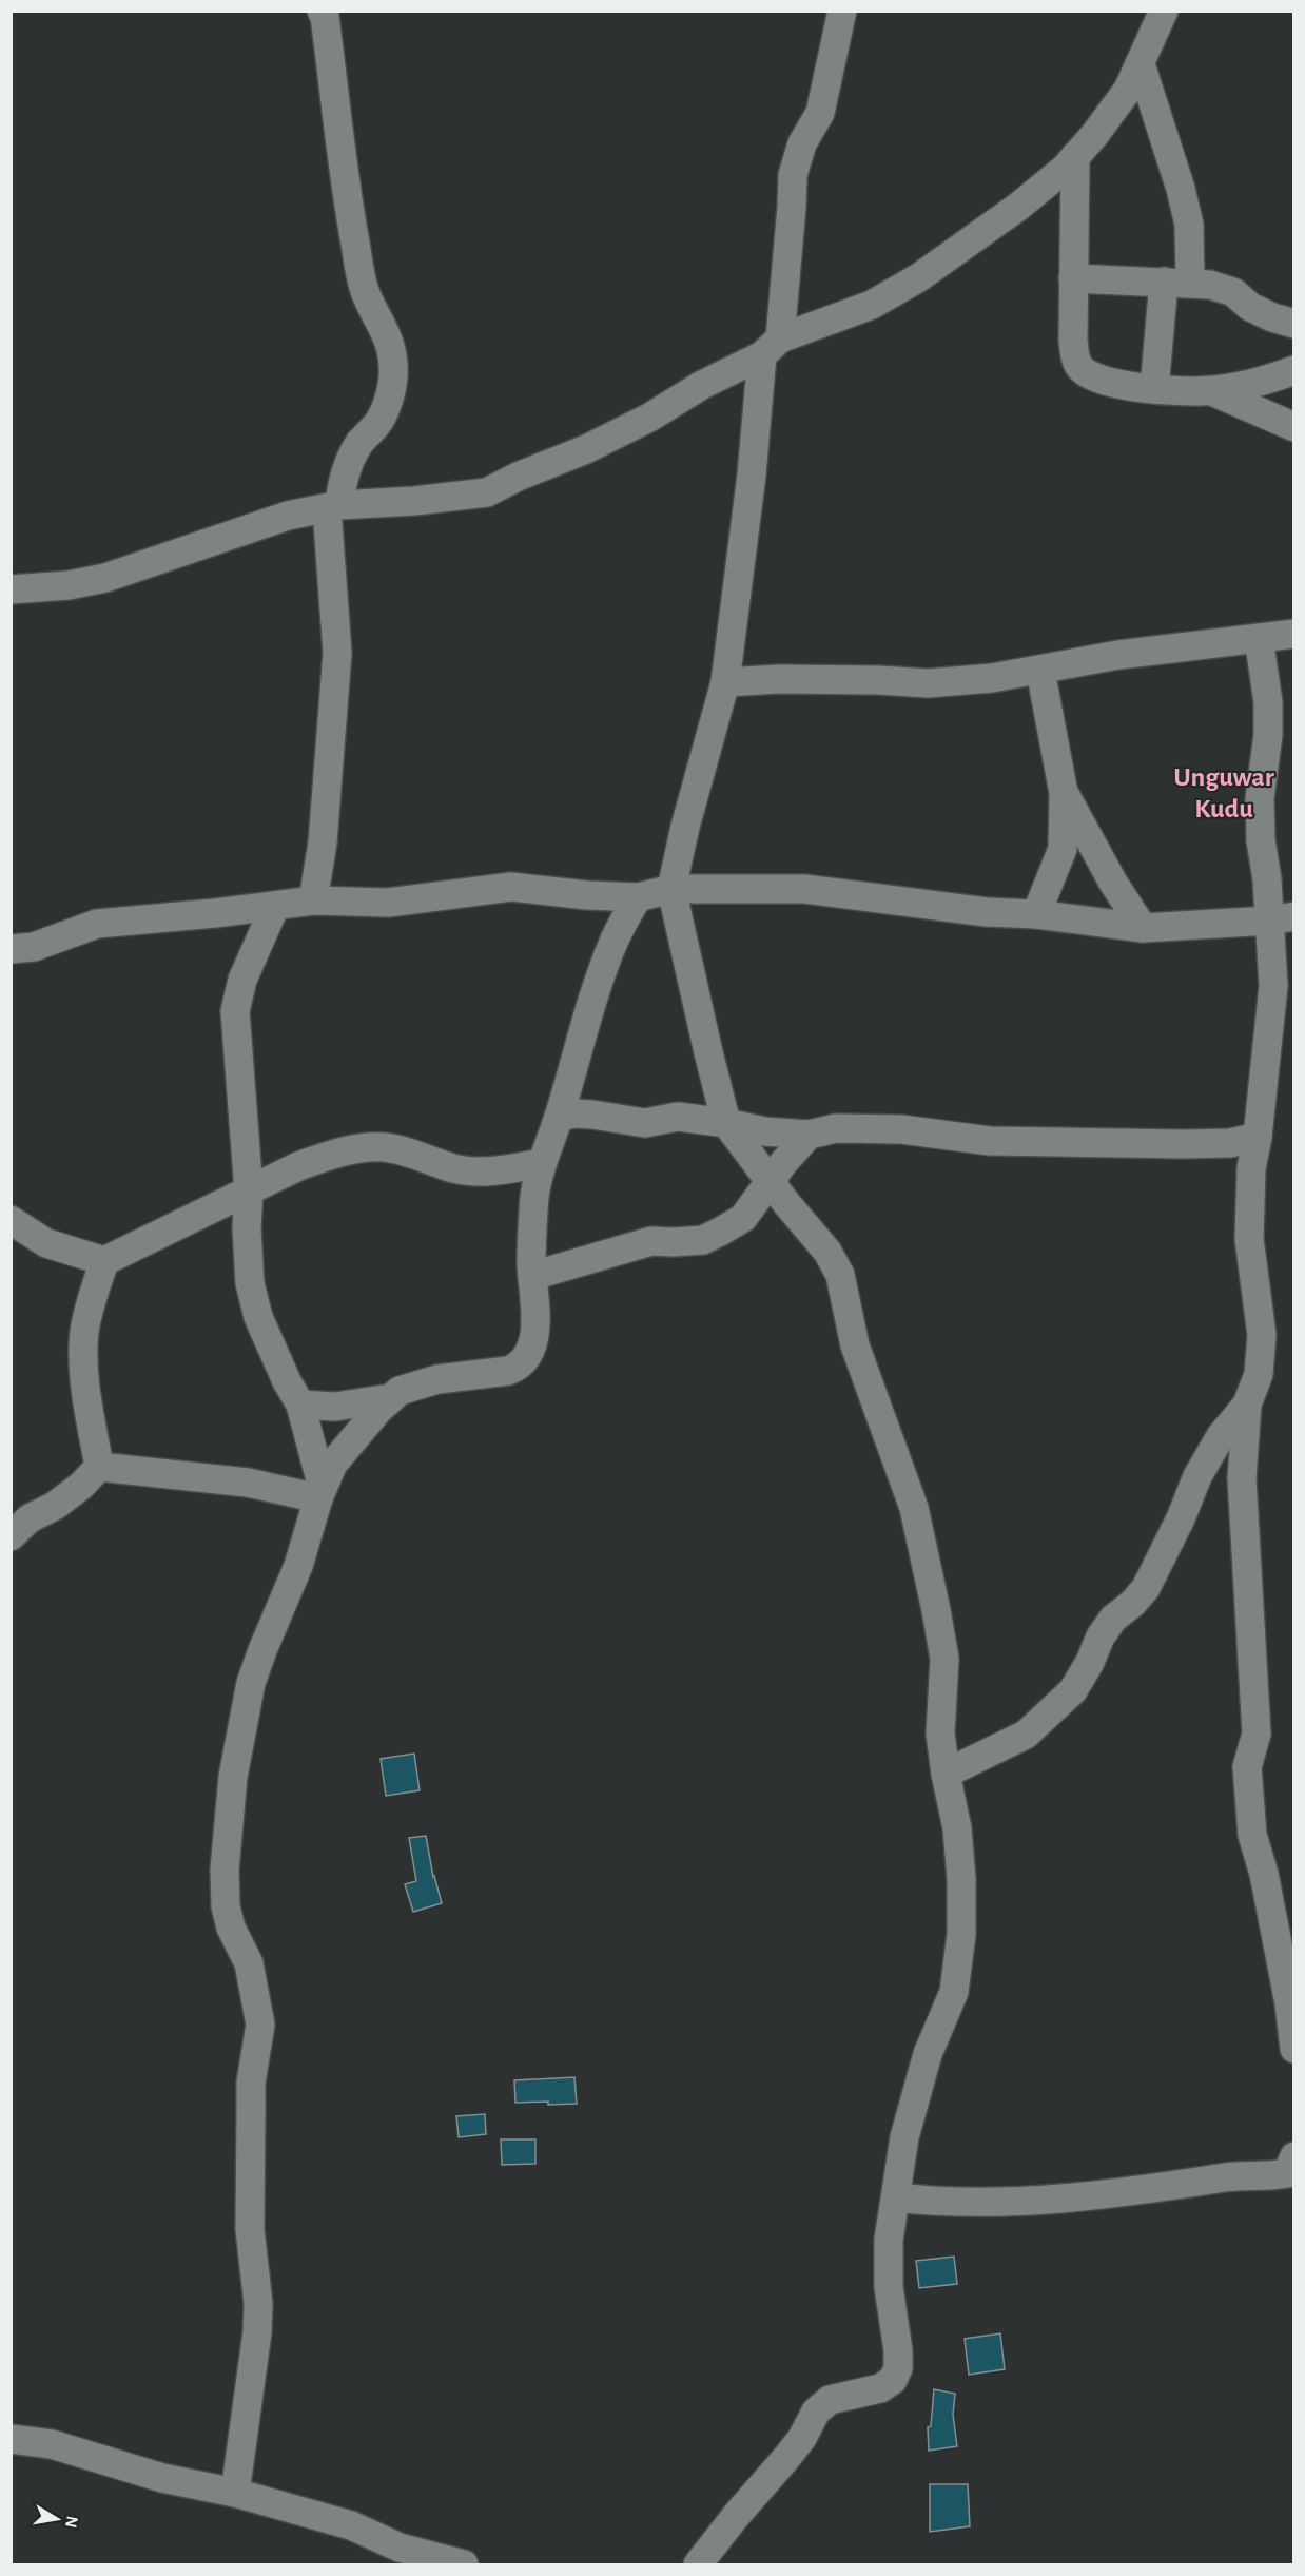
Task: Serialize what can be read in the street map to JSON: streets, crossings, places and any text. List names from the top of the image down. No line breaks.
{"districts":["Unguwar Kudu"],"north":"right"}
